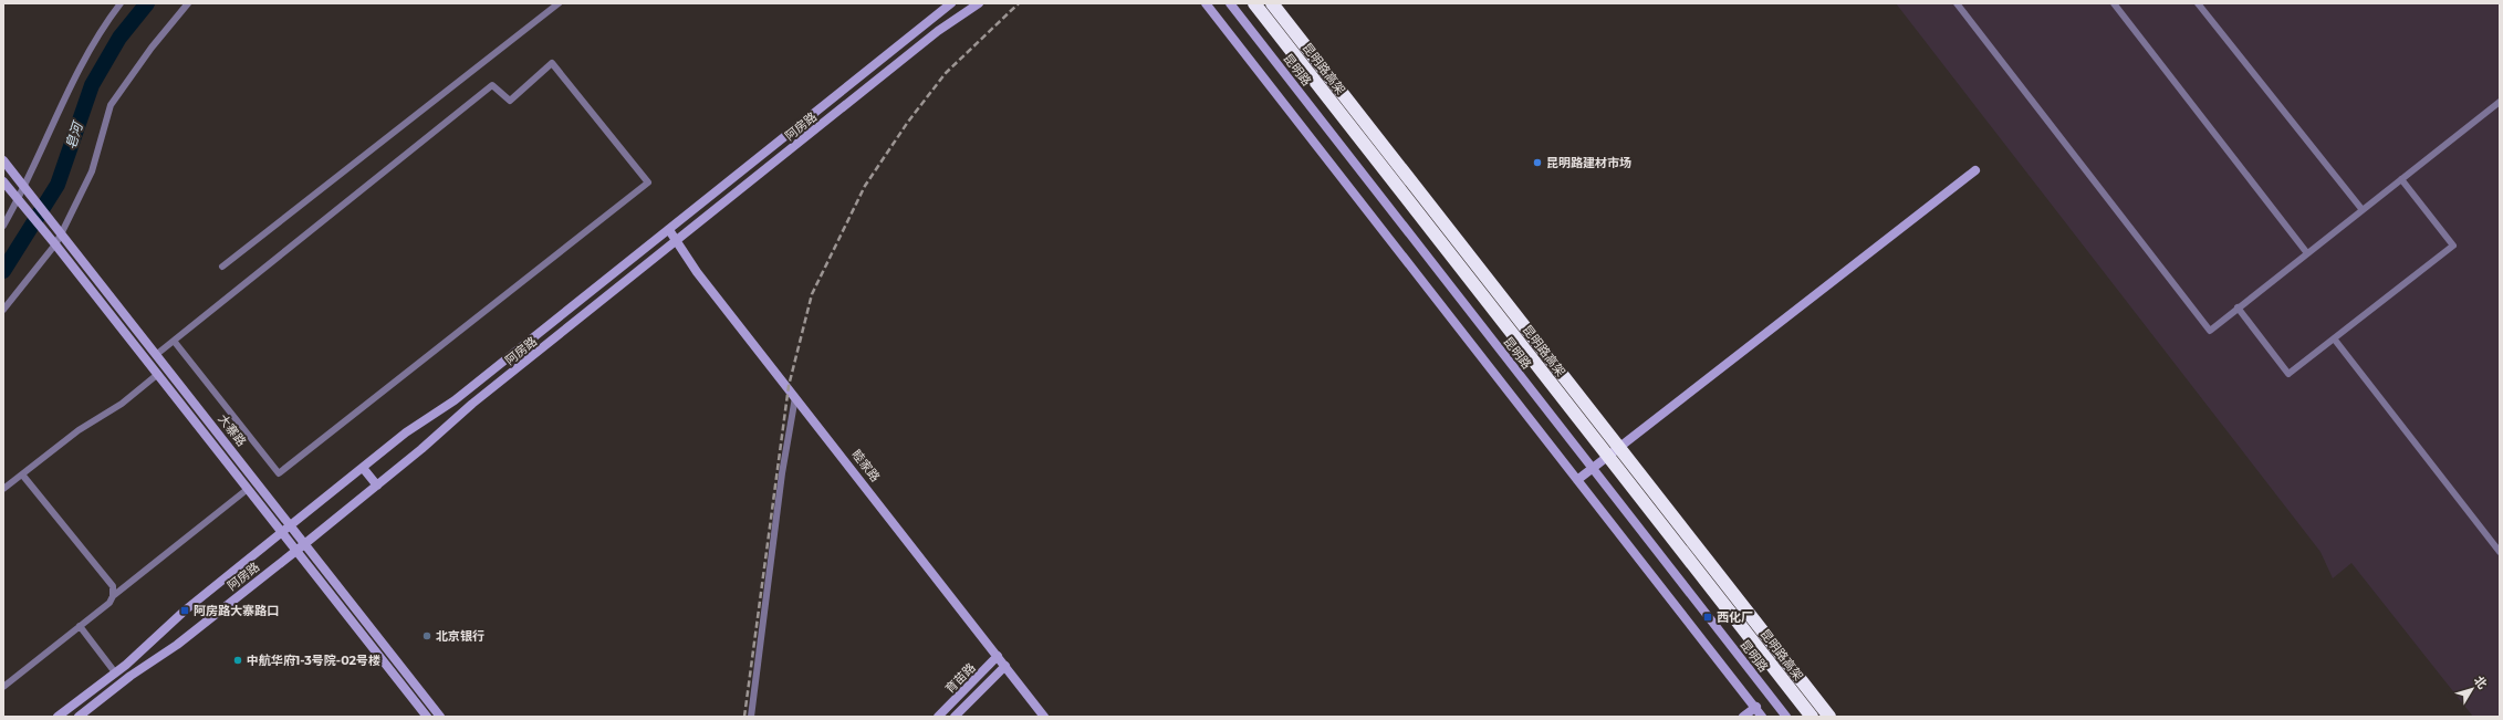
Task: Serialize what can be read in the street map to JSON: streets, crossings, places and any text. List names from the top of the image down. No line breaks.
{"streets":{"highway":["昆明路高架"],"main road":["昆明路","阿房路","大寨路","睦家路","育苗路"]},"crossings":[["阿房路","大寨路"],["阿房路","睦家路"],["睦家路","育苗路"]],"water":["皂河"],"places":{"other":["昆明路建材市场","北京银行","中航华府1-3号院-02号楼"],"transit":["阿房路大寨路口","西化厂"]},"north":"top right"}
